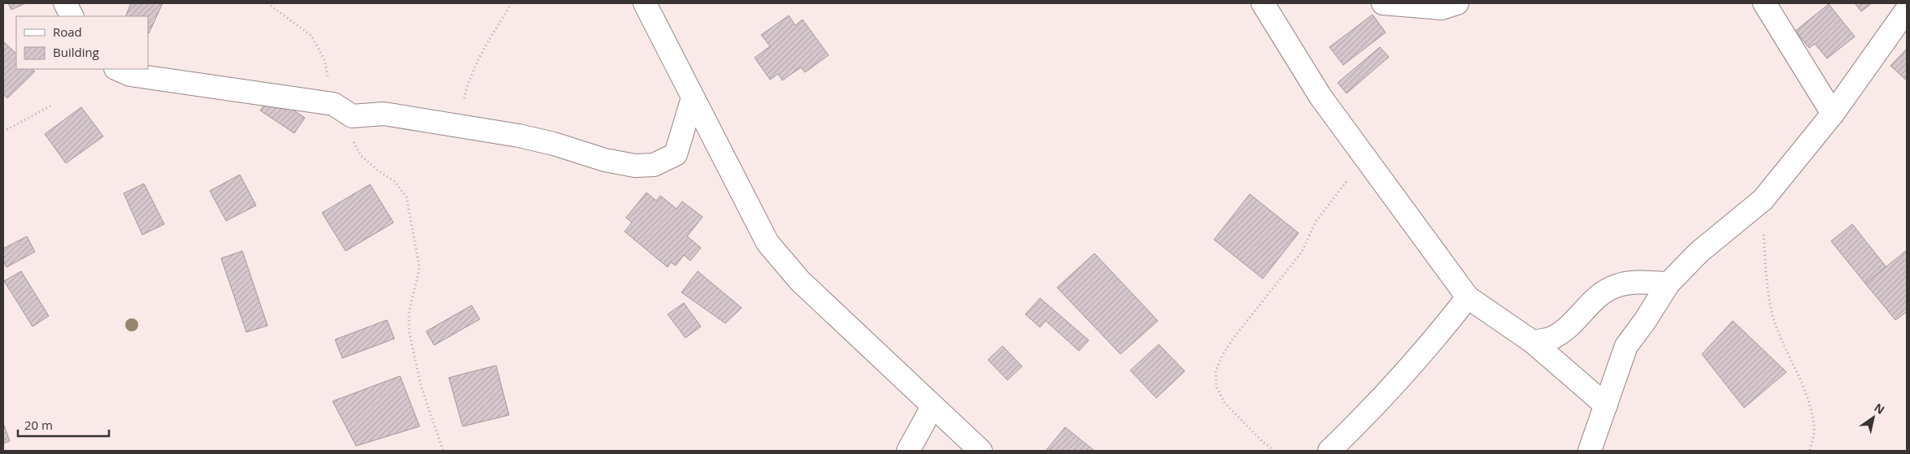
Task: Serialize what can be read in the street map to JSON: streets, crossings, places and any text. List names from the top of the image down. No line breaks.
{"legend":["Road","Building"],"scale_bar":"20 m","north":"top right"}
